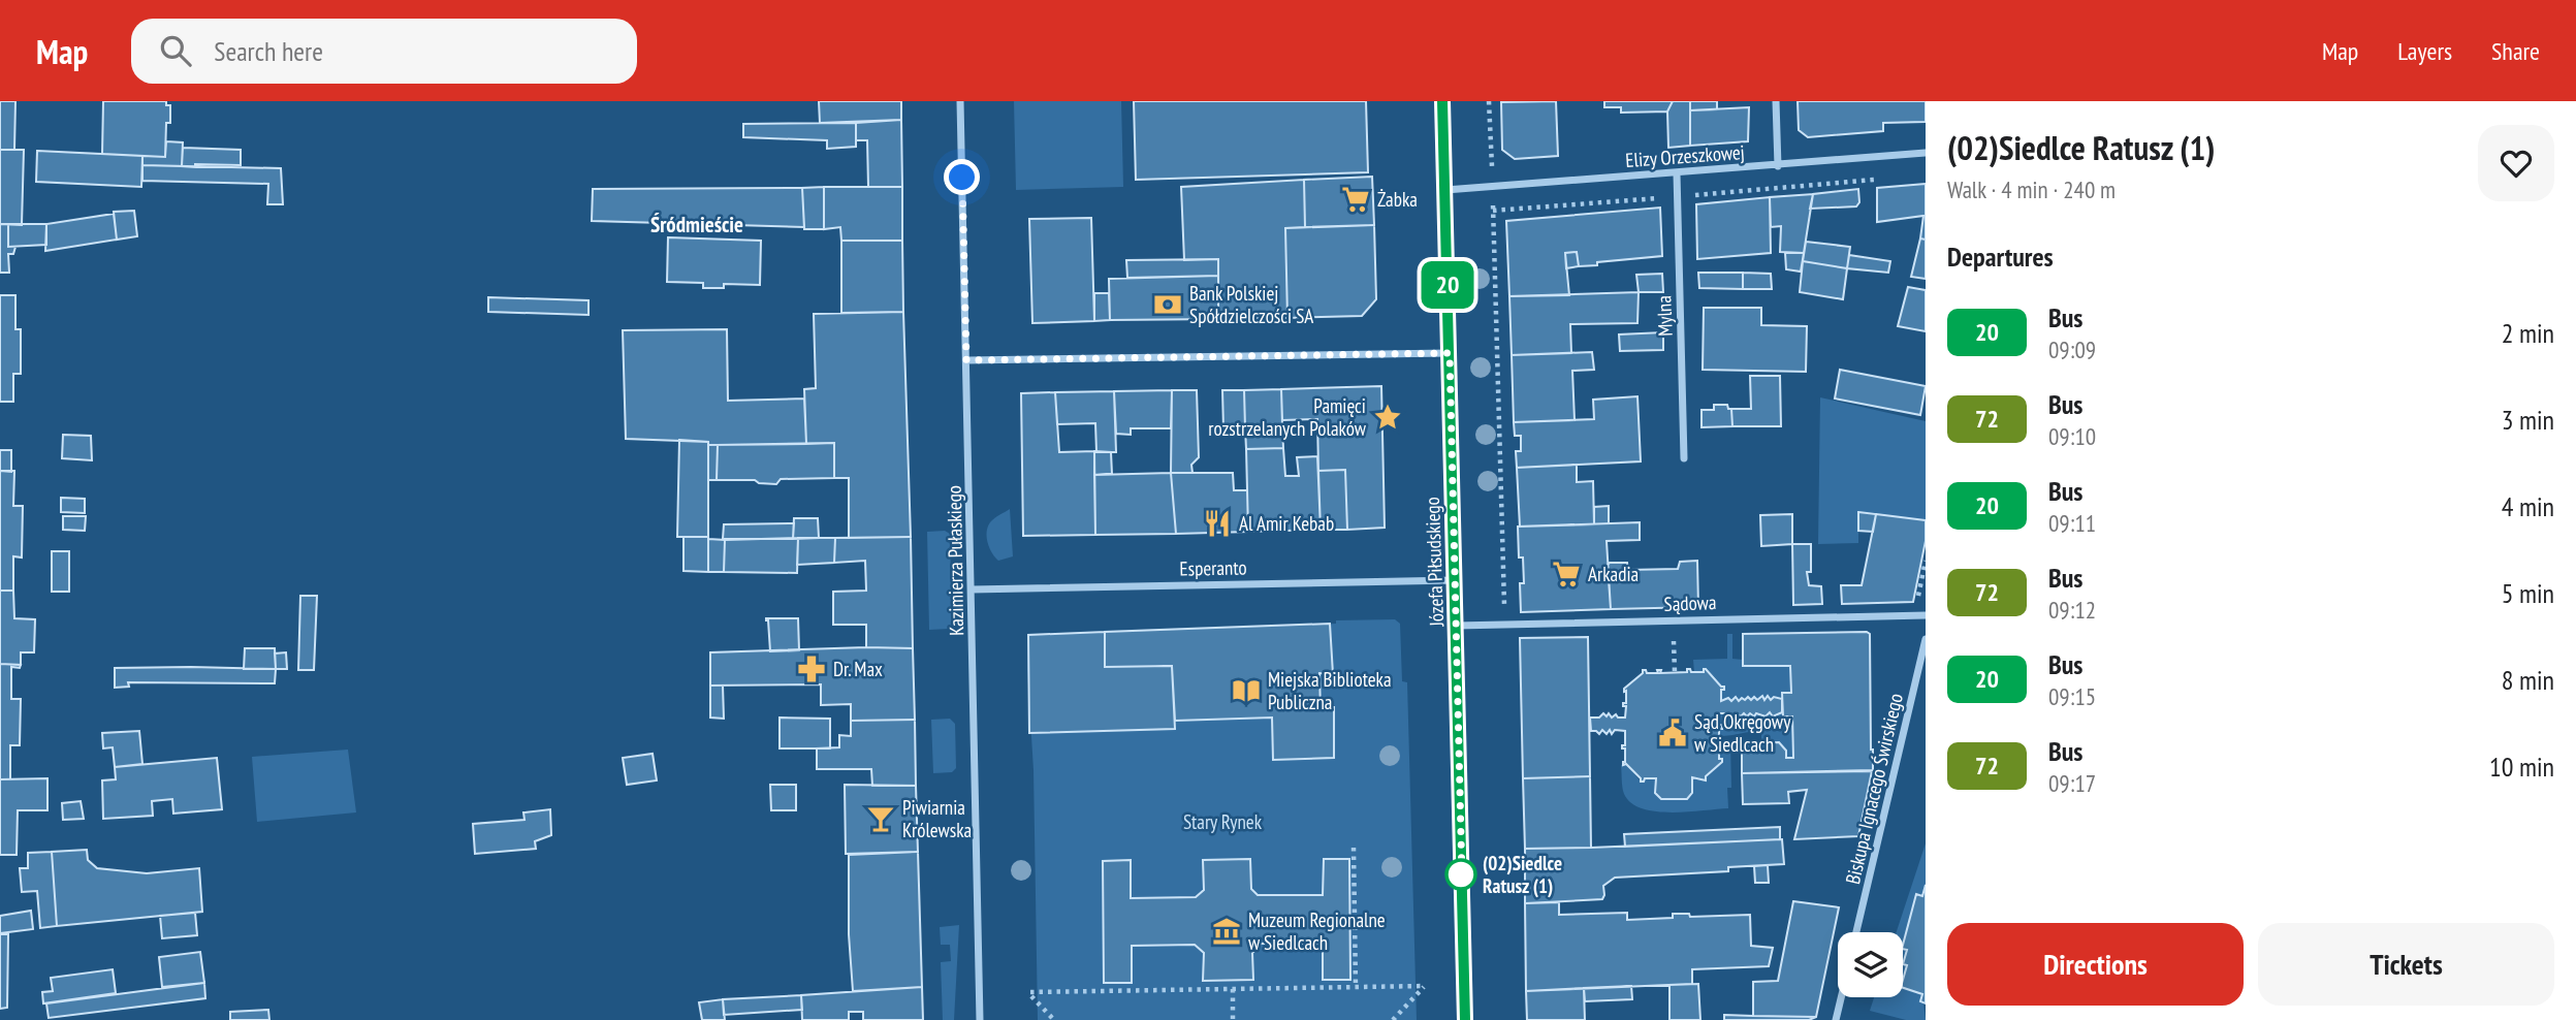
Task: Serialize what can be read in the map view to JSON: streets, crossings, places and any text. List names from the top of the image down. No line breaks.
{"streets":{"main road":["Józefa Piłsudskiego"],"street":["Elizy Orzeszkowej","Mylna","Kazimierza Pułaskiego","Esperanto","Sądowa","Biskupa Ignacego Świrskiego"]},"crossings":[["Elizy Orzeszkowej","Mylna"],["Elizy Orzeszkowej","Józefa Piłsudskiego"],["Kazimierza Pułaskiego","Esperanto"],["Józefa Piłsudskiego","Esperanto"],["Józefa Piłsudskiego","Sądowa"]],"districts":["Śródmieście"],"parks":["Stary Rynek"],"places":{"supermarket":["Żabka","Arkadia"],"bank":["Bank Polskiej Spółdzielczości SA"],"place":["Pamięci rozstrzelanych Polaków"],"restaurant":["Al Amir Kebab"],"pharmacy":["Dr. Max"],"library":["Miejska Biblioteka Publiczna"],"public building":["Sąd Okręgowy w Siedlcach"],"bar":["Piwiarnia Królewska"],"other":["(02)Siedlce Ratusz (1)"],"museum":["Muzeum Regionalne w Siedlcach"]},"lines":["bus line 20"],"page":{"header":"Map","search":"Search here","nav":["Map","Layers","Share"],"on_map":"20","heading":[["(02)Siedlce Ratusz (1)","Walk · 4 min · 240 m"],"Departures"],"list":[{"mark":"20","name":"Bus","note":"09:09","value":"2 min"},{"mark":"72","name":"Bus","note":"09:10","value":"3 min"},{"mark":"20","name":"Bus","note":"09:11","value":"4 min"},{"mark":"72","name":"Bus","note":"09:12","value":"5 min"},{"mark":"20","name":"Bus","note":"09:15","value":"8 min"},{"mark":"72","name":"Bus","note":"09:17","value":"10 min"}],"buttons":["Directions","Tickets"]}}
